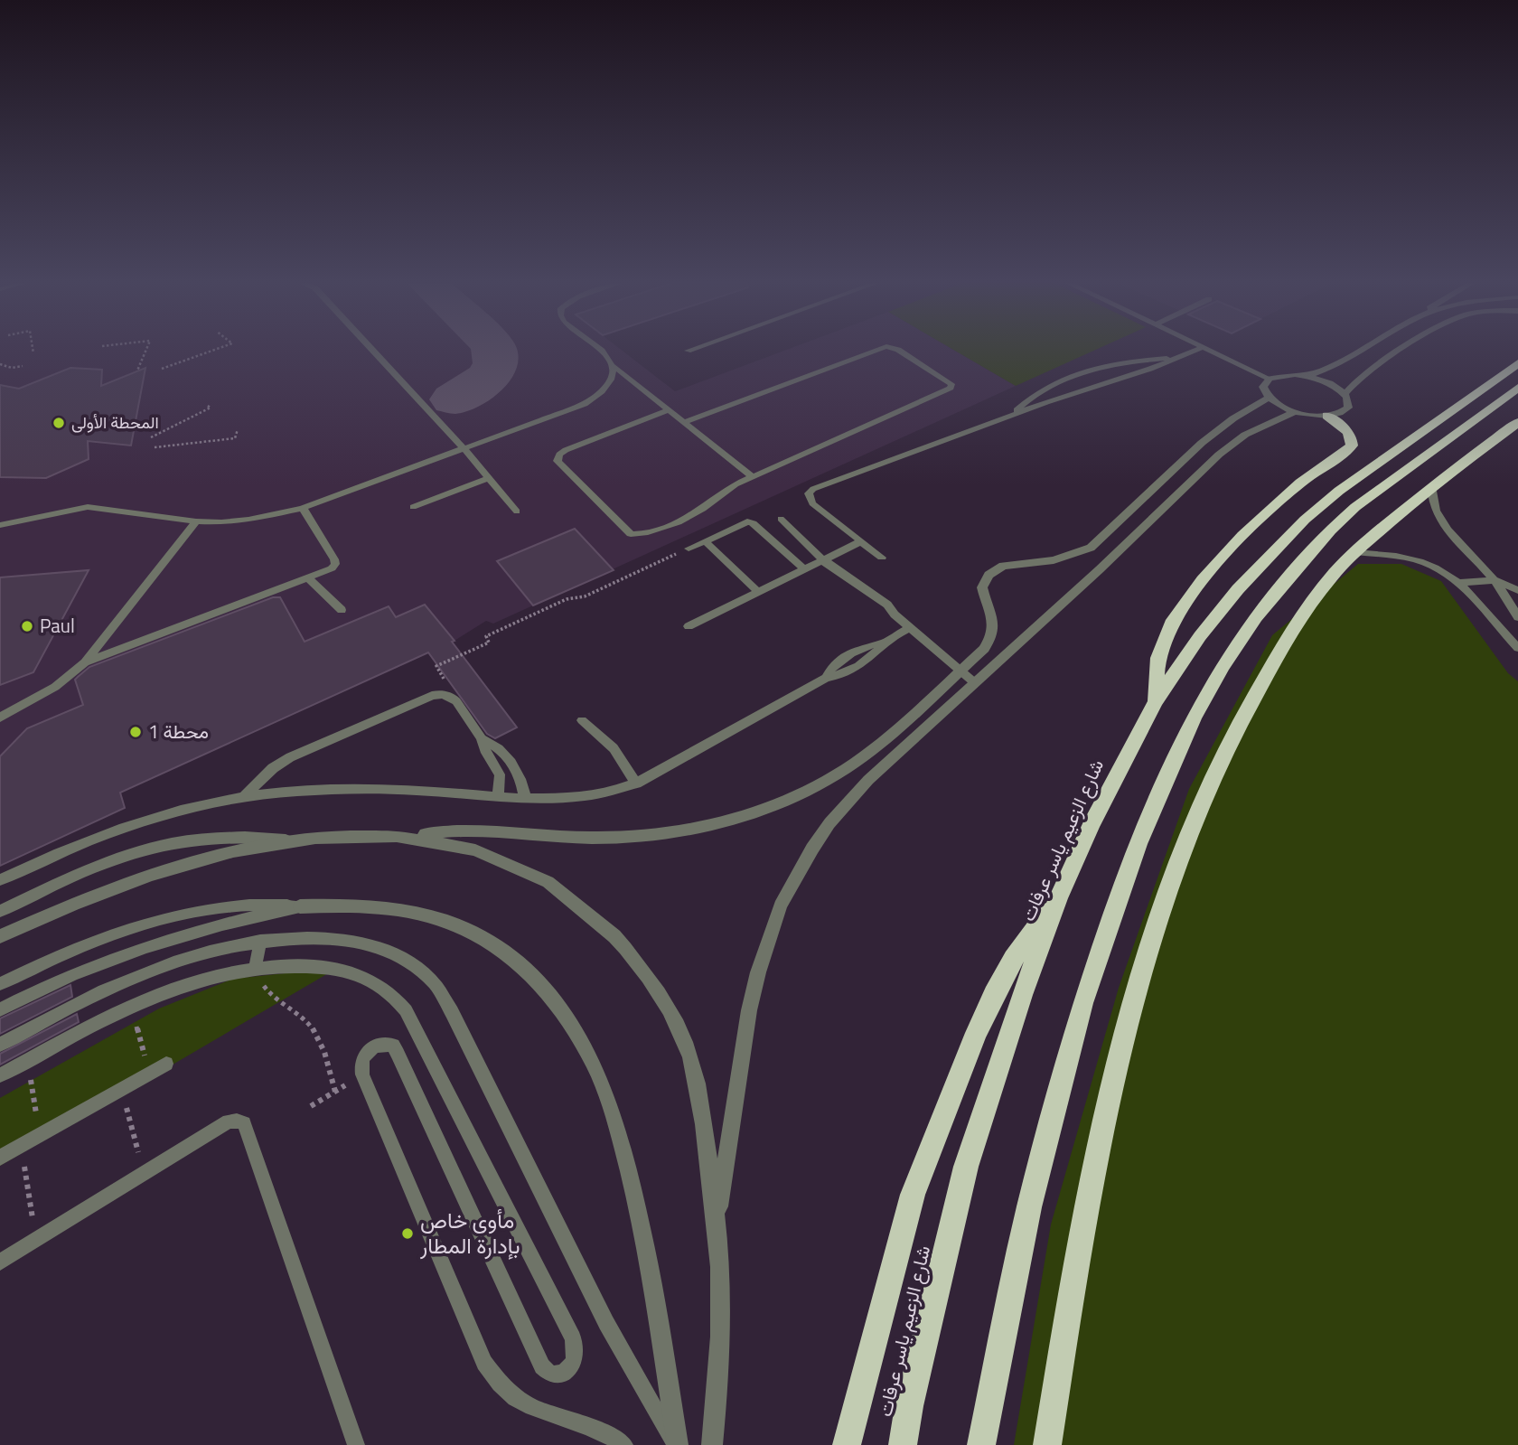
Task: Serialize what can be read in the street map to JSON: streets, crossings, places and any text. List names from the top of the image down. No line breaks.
{"streets":{"highway":["شارع الزعيم ياسر عرفات"]},"places":["المحطة الأولى","Paul","محطة 1","مأوى خاص بإدارة المطار"]}
